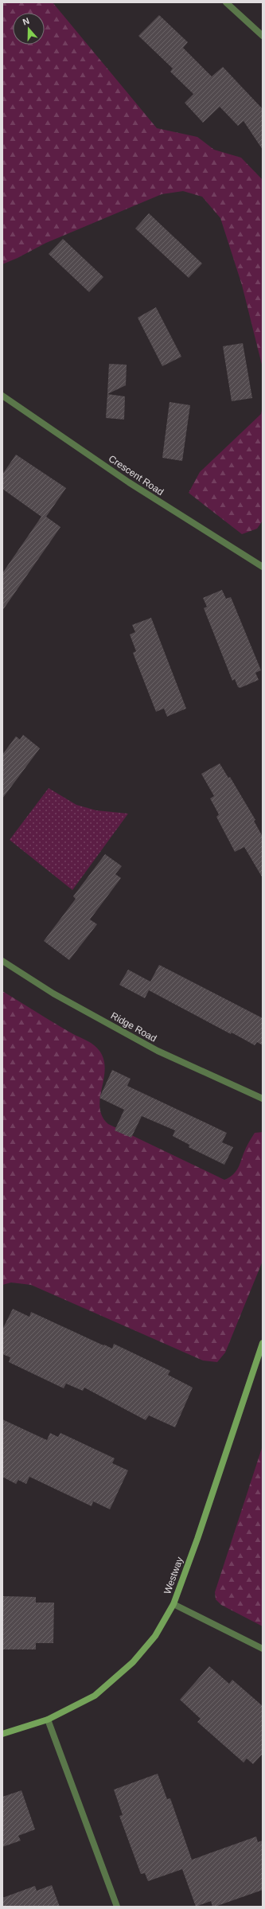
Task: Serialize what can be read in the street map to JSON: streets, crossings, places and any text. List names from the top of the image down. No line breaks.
{"streets":{"street":["Crescent Road","Ridge Road","Westway"]},"north":"top"}
